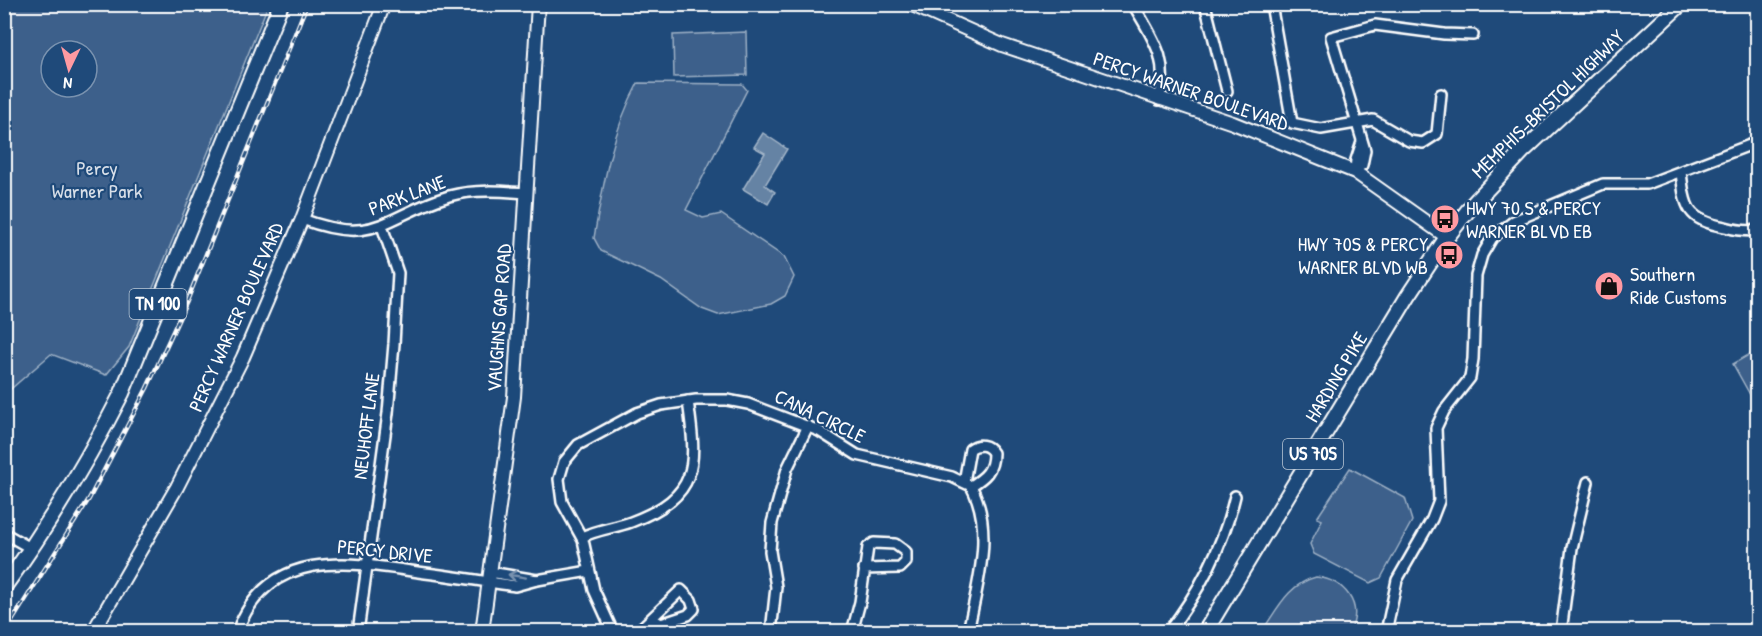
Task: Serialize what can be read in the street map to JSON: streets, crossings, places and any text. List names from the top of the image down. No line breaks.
{"streets":{"main road":["MEMPHIS-BRISTOL HIGHWAY","TN 100","HARDING PIKE","US 70S"],"street":["PERCY WARNER BOULEVARD","PARK LANE","VAUGHNS GAP ROAD","CANA CIRCLE","NEUHOFF LANE","PERCY DRIVE"]},"crossings":[["PERCY WARNER BOULEVARD","MEMPHIS-BRISTOL HIGHWAY"],["PERCY WARNER BOULEVARD","PARK LANE"],["PERCY WARNER BOULEVARD","HARDING PIKE"],["MEMPHIS-BRISTOL HIGHWAY","HARDING PIKE"],["PARK LANE","VAUGHNS GAP ROAD"],["PARK LANE","NEUHOFF LANE"],["VAUGHNS GAP ROAD","PERCY DRIVE"],["CANA CIRCLE","PERCY DRIVE"],["NEUHOFF LANE","PERCY DRIVE"]],"parks":["Percy Warner Park"],"places":{"bus stop":["HWY 70 S & PERCY WARNER BLVD EB","HWY 70S & PERCY WARNER BLVD WB"],"shop":["Southern Ride Customs"]},"north":"bottom"}
